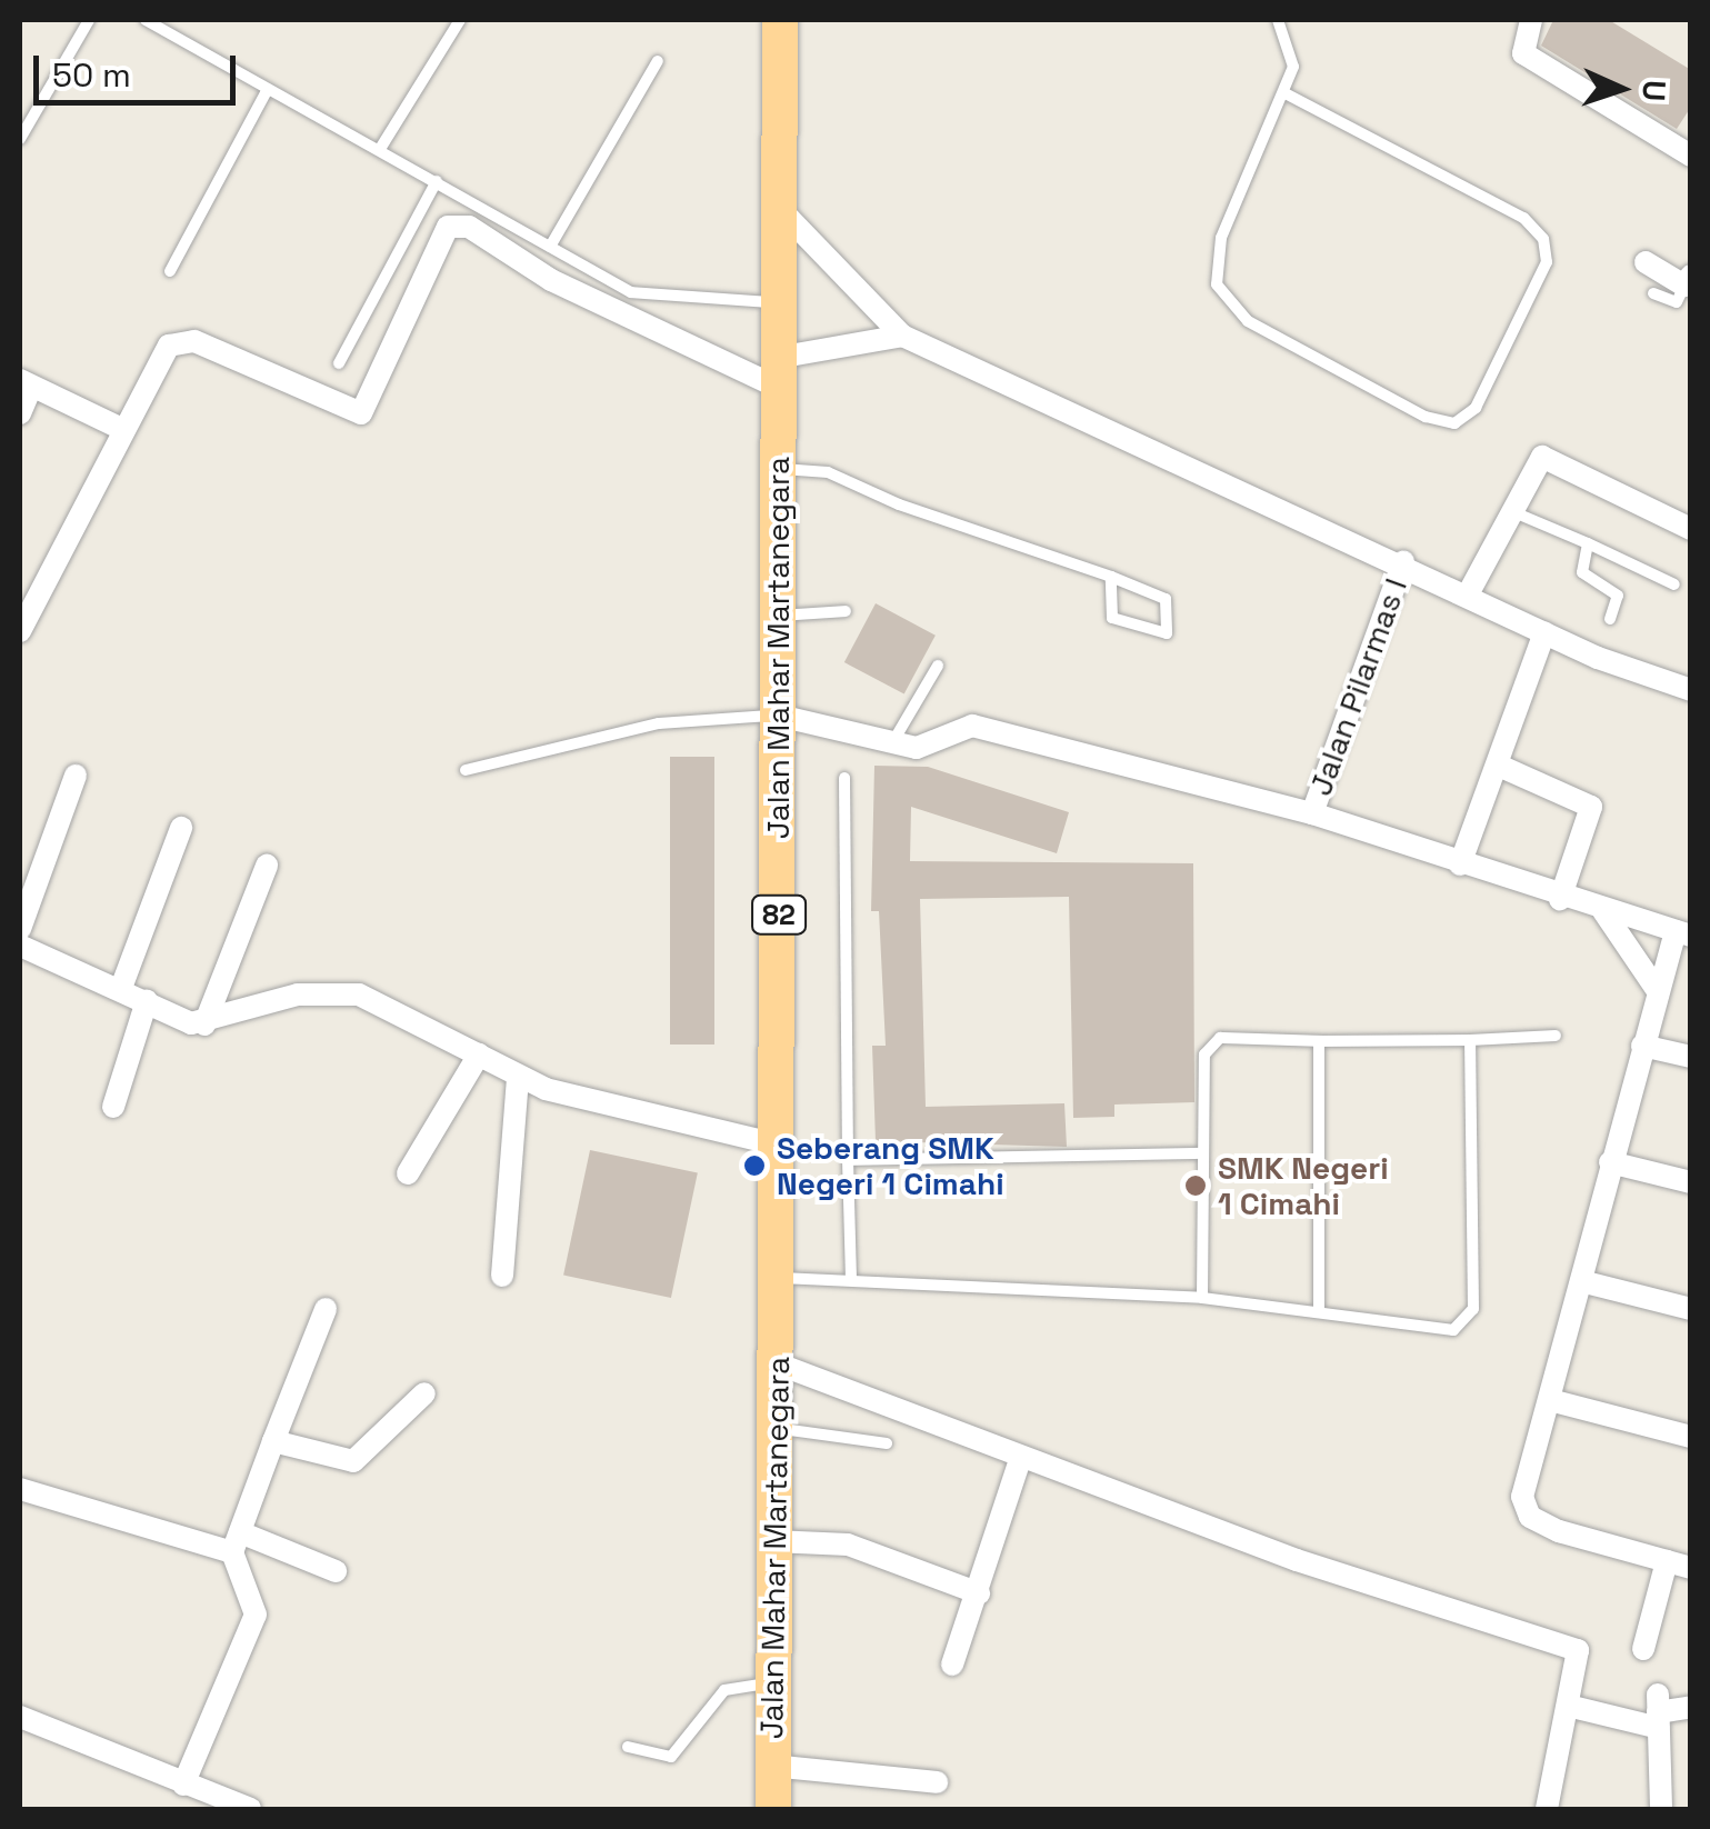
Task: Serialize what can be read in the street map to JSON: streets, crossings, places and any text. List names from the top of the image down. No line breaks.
{"streets":{"main road":["Jalan Mahar Martanegara","82"],"street":["Jalan Pilarmas I"]},"places":["Seberang SMK Negeri 1 Cimahi","SMK Negeri 1 Cimahi"],"scale_bar":"50 m","north":"right"}
